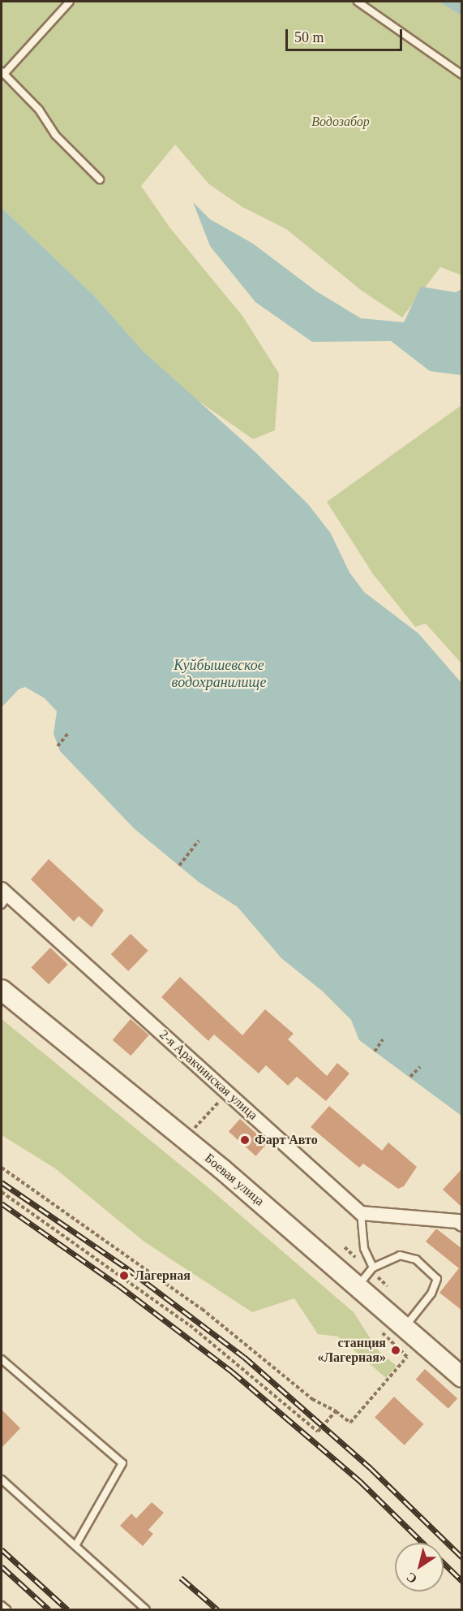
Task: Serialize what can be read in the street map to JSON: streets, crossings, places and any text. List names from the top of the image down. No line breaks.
{"streets":{"main road":["Боевая улица"],"street":["2-я Аракчинская улица"]},"water":["Куйбышевское водохранилище"],"parks":["Водозабор"],"places":["Фарт Авто","Лагерная","станция «Лагерная»"],"scale_bar":"50 m","north":"bottom left"}
